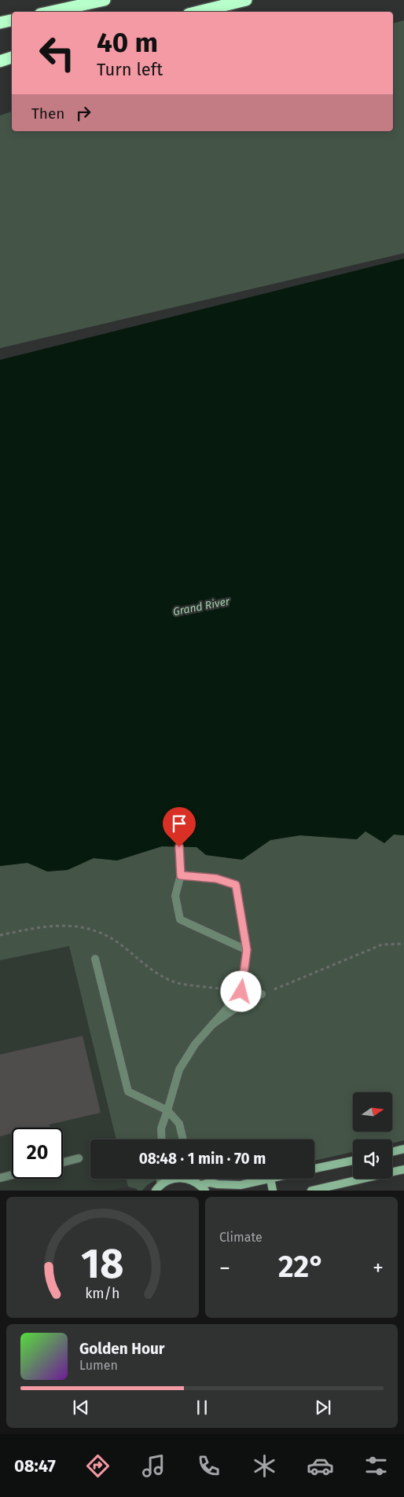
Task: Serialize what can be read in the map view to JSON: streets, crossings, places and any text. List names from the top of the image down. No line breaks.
{"water":["Grand River"],"north":"right","page":{"turn":["40 m","Turn left"],"then":"Then","limit":"20","trip":"08:48 · 1 min · 70 m","tile":"Climate","heat":["−","22°","+"],"song":["Golden Hour","Lumen"],"tabs":"08:47","gauge":["18","km/h"]}}
